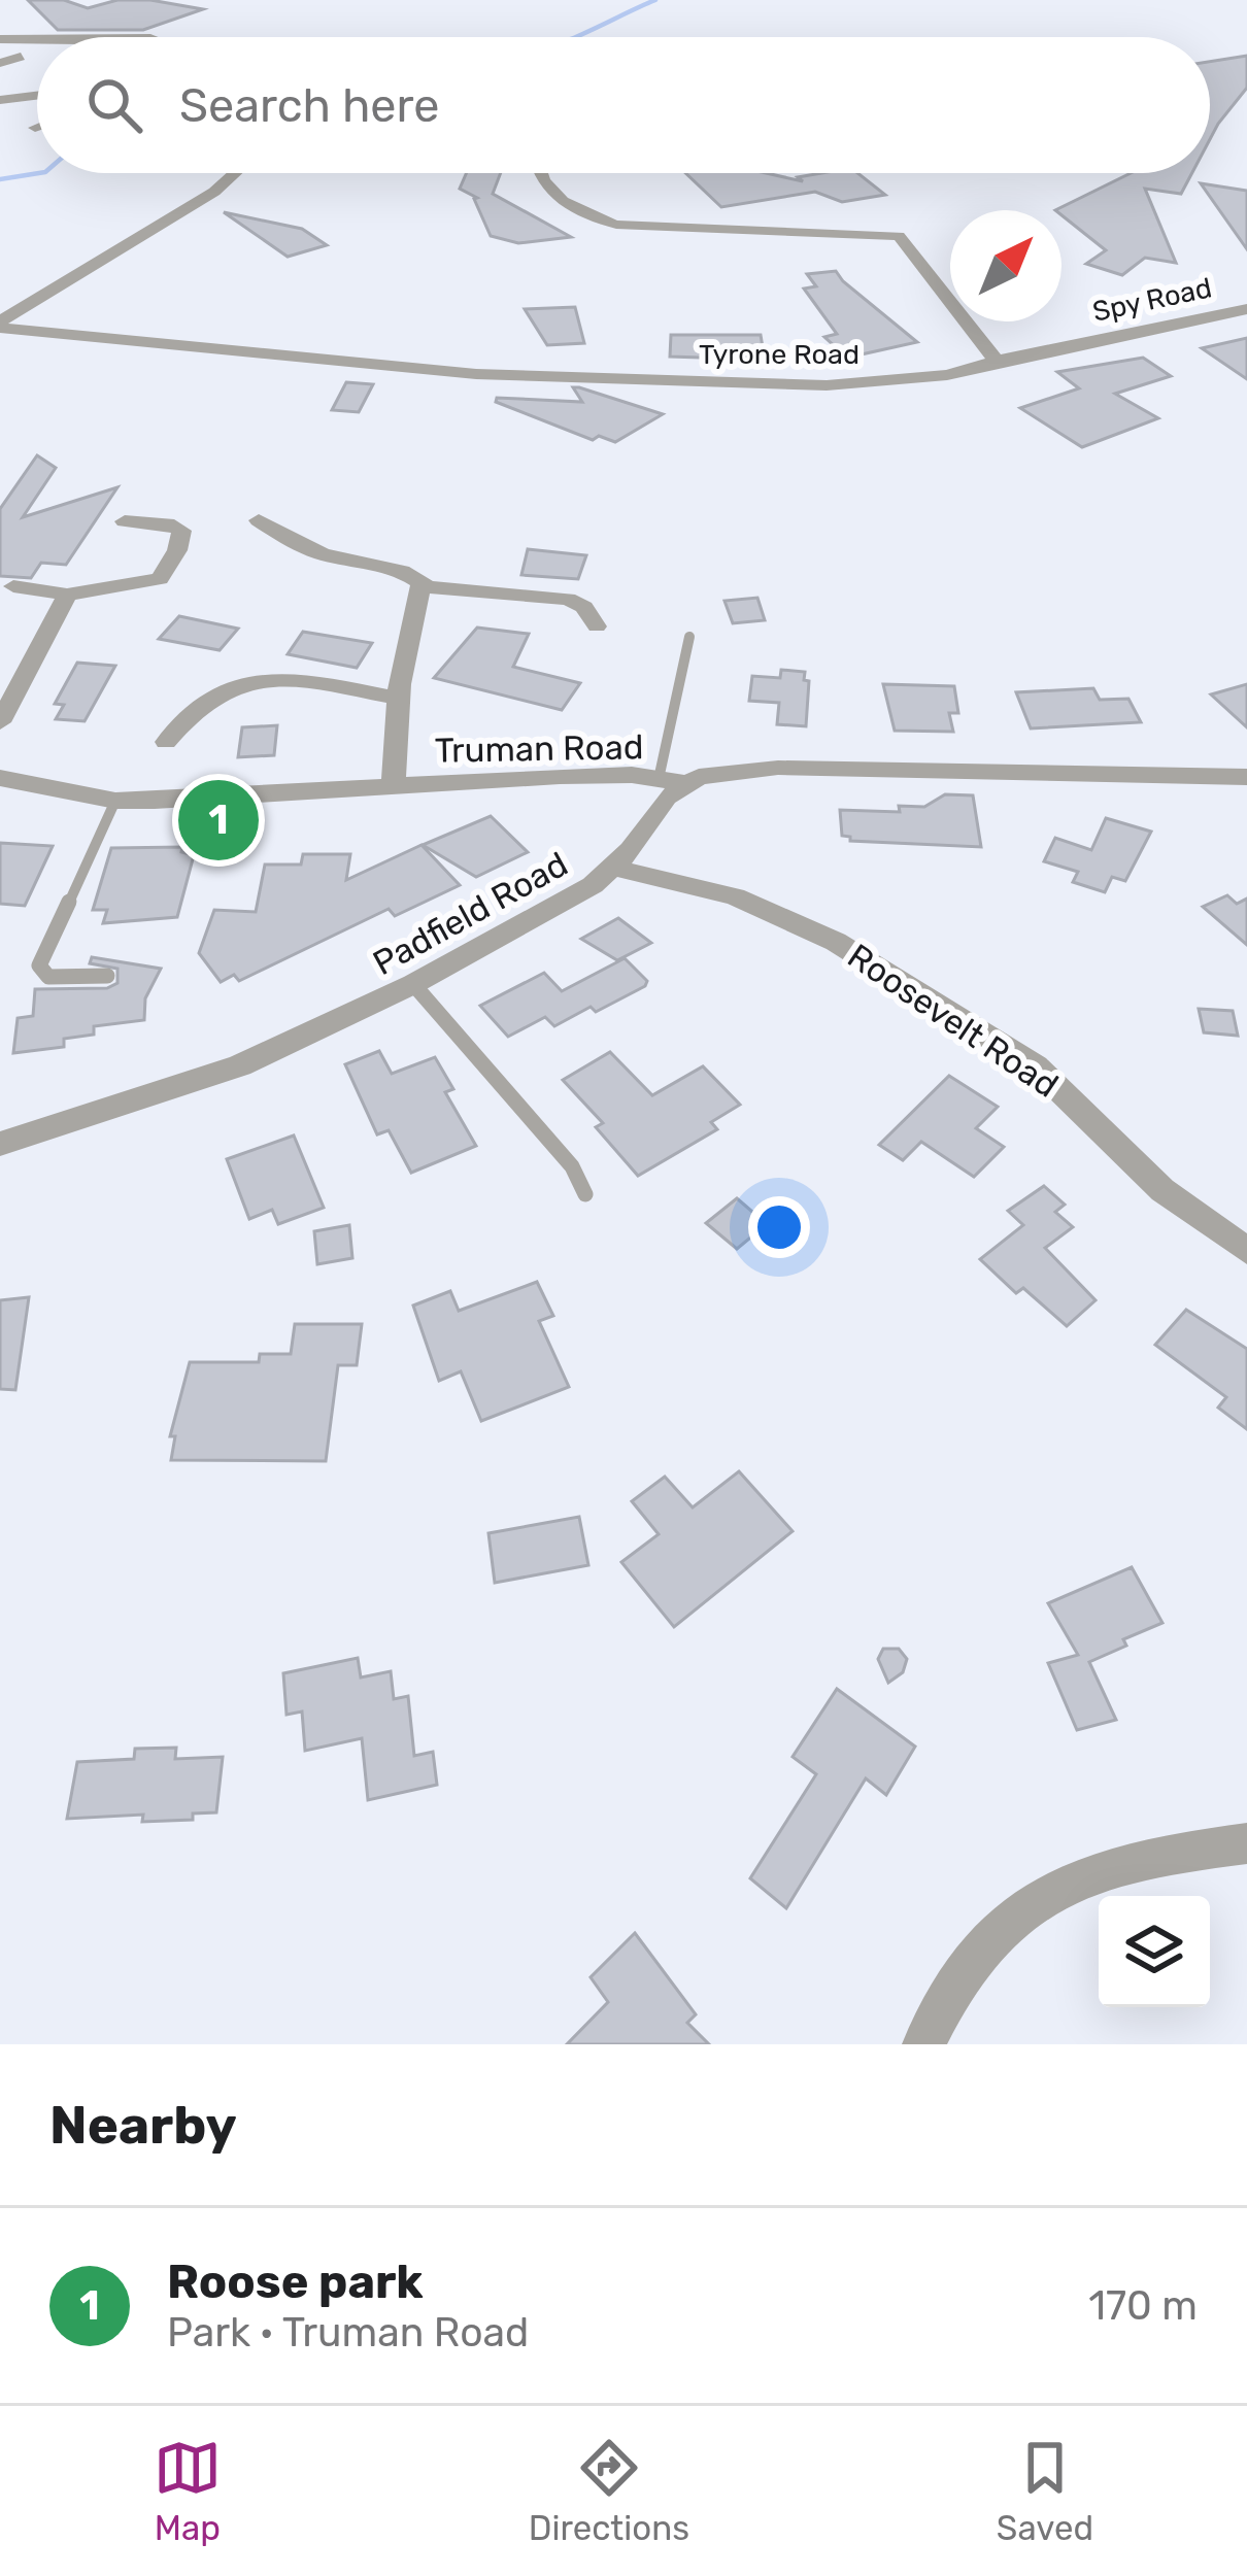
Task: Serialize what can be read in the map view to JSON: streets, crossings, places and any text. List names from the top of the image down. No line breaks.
{"streets":{"street":["Spy Road","Tyrone Road","Truman Road","Padfield Road","Roosevelt Road"]},"crossings":[["Spy Road","Tyrone Road"],["Truman Road","Padfield Road"],["Padfield Road","Roosevelt Road"]],"north":"top right","page":{"search":"Search here","pins":"1","heading":"Nearby","list":[{"mark":"1","name":"Roose park","note":"Park · Truman Road","value":"170 m"}],"nav":["Map","Directions","Saved"]}}
